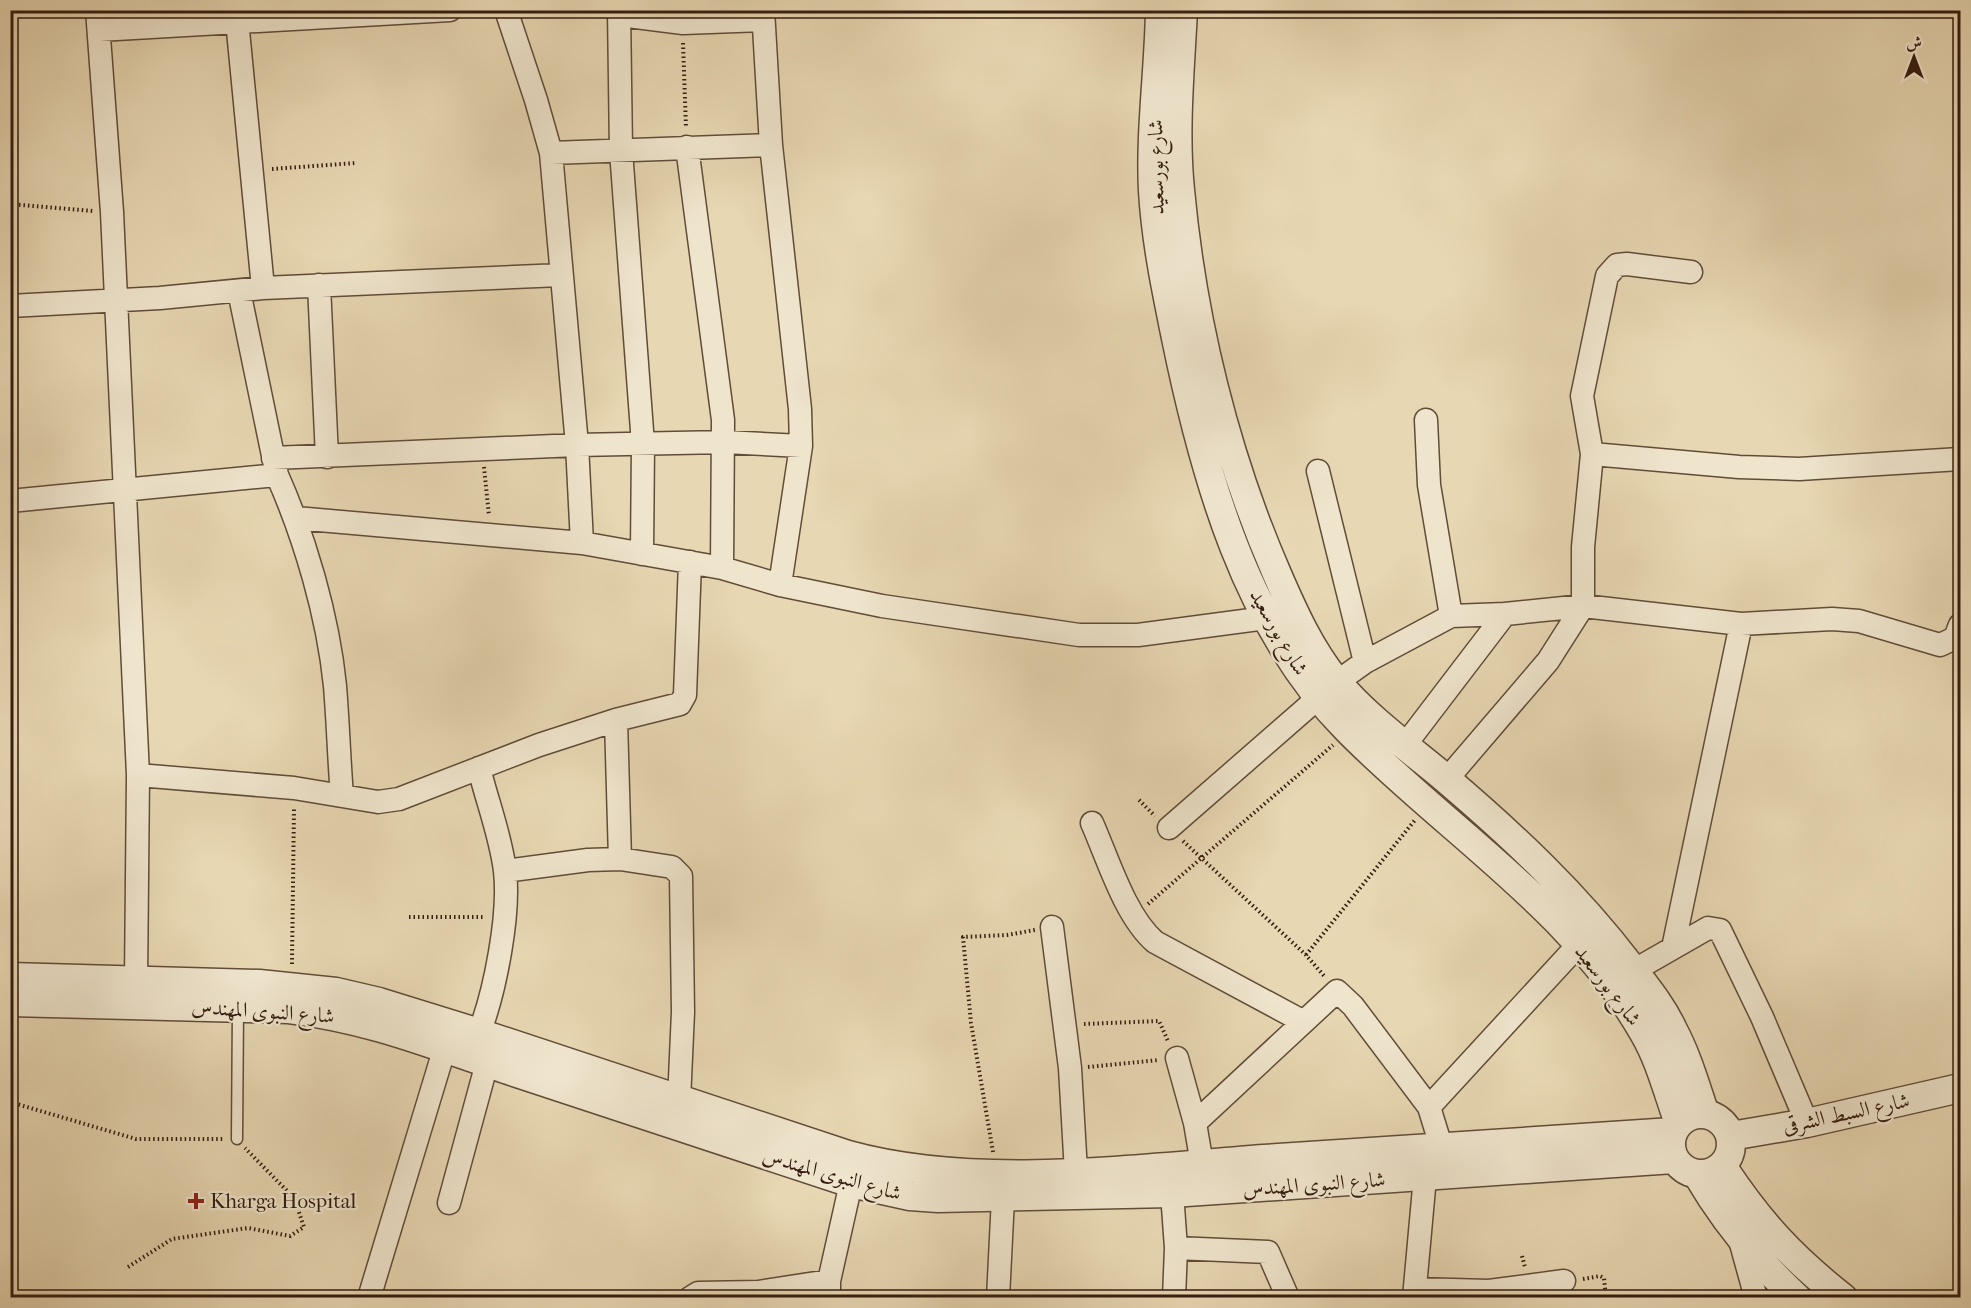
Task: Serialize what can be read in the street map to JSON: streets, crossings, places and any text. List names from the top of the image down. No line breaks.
{"streets":{"street":["شارع بورسعيد","شارع النبوى المهندس","شارع السبط الشرقى"]},"crossings":[["شارع بورسعيد","شارع النبوى المهندس"],["شارع بورسعيد","شارع السبط الشرقى"],["شارع النبوى المهندس","شارع السبط الشرقى"]],"places":{"health":["Kharga Hospital"]},"north":"top"}
